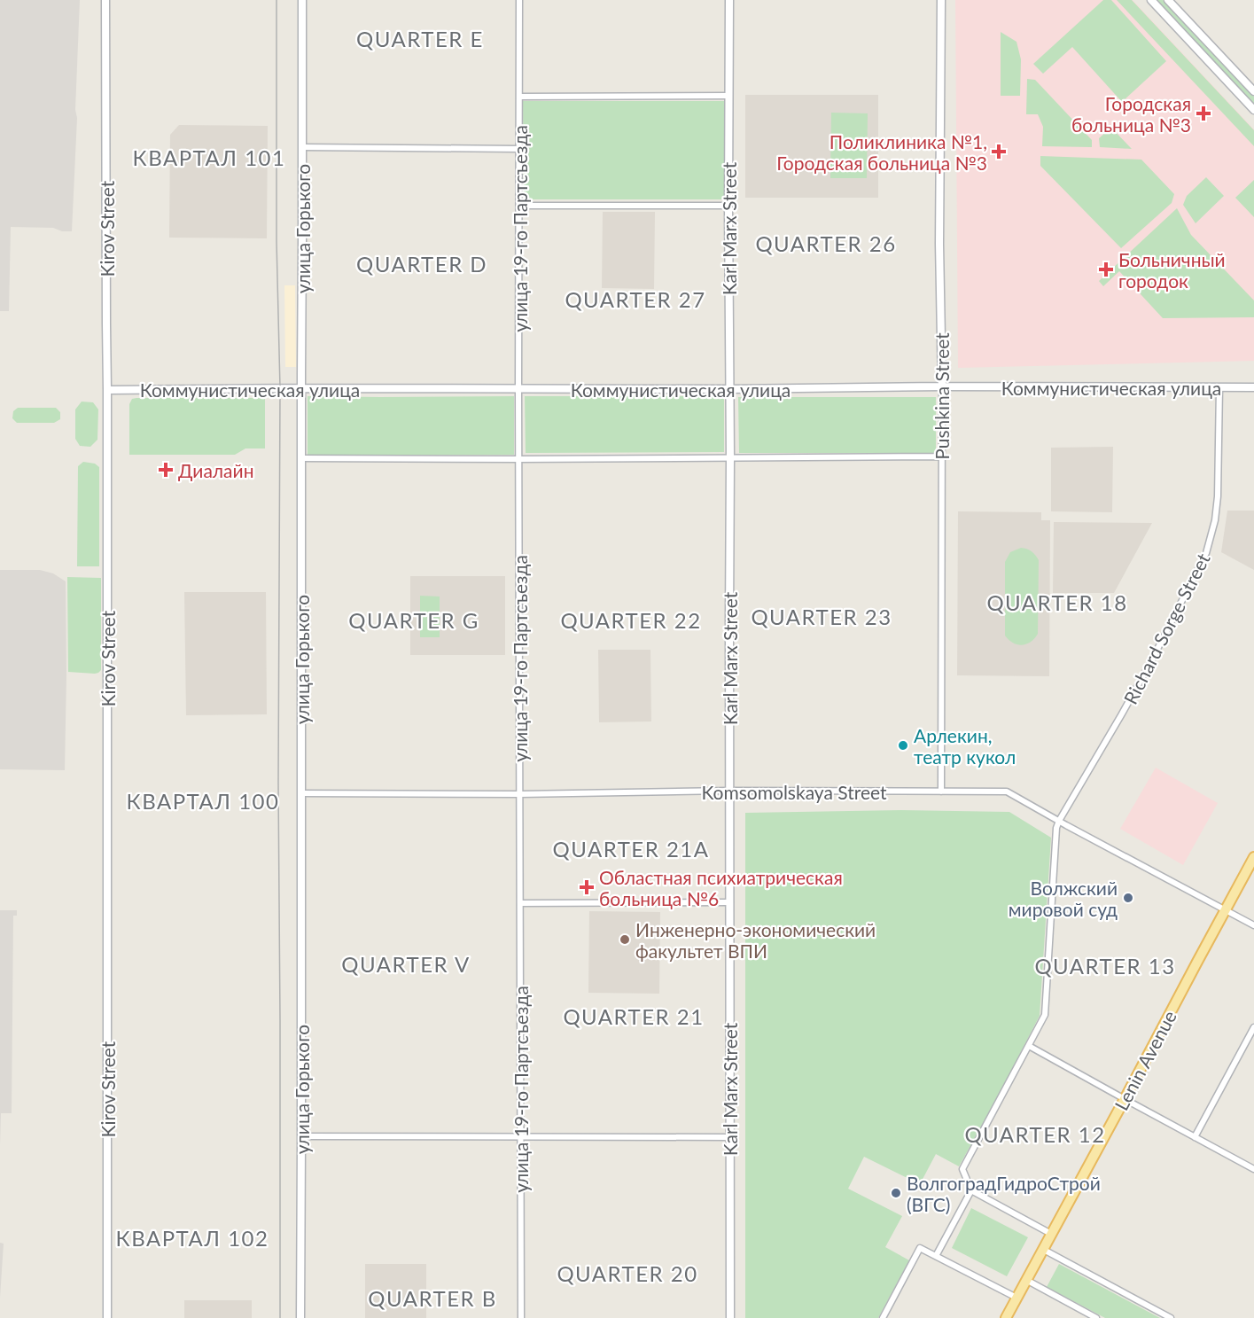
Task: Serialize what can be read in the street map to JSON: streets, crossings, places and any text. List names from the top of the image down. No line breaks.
{"streets":{"main road":["Lenin Avenue"],"street":["Kirov Street","улица Горького","улица 19-го Партсъезда","Karl Marx Street","Коммунистическая улица","Pushkina Street","Richard Sorge Street","Komsomolskaya Street"]},"crossings":[["Kirov Street","Коммунистическая улица"],["улица Горького","Коммунистическая улица"],["улица Горького","Komsomolskaya Street"],["улица 19-го Партсъезда","Коммунистическая улица"],["улица 19-го Партсъезда","Komsomolskaya Street"],["Karl Marx Street","Коммунистическая улица"],["Karl Marx Street","Komsomolskaya Street"],["Коммунистическая улица","Pushkina Street"],["Коммунистическая улица","Richard Sorge Street"],["Pushkina Street","Komsomolskaya Street"],["Richard Sorge Street","Komsomolskaya Street"],["Komsomolskaya Street","Lenin Avenue"]],"districts":["QUARTER E","КВАРТАЛ 101","QUARTER 26","QUARTER D","QUARTER 27","QUARTER 18","QUARTER 23","QUARTER G","QUARTER 22","КВАРТАЛ 100","QUARTER 21A","QUARTER V","QUARTER 13","QUARTER 21","QUARTER 12","КВАРТАЛ 102","QUARTER 20","QUARTER B"],"places":{"health":["Городская больница №3","Поликлиника №1, Городская больница №3","Больничный городок","Диалайн","Областная психиатрическая больница №6"],"other":["Арлекин, театр кукол","Волжский мировой суд","Инженерно-экономический факультет ВПИ","ВолгоградГидроСтрой (ВГС)"]}}
